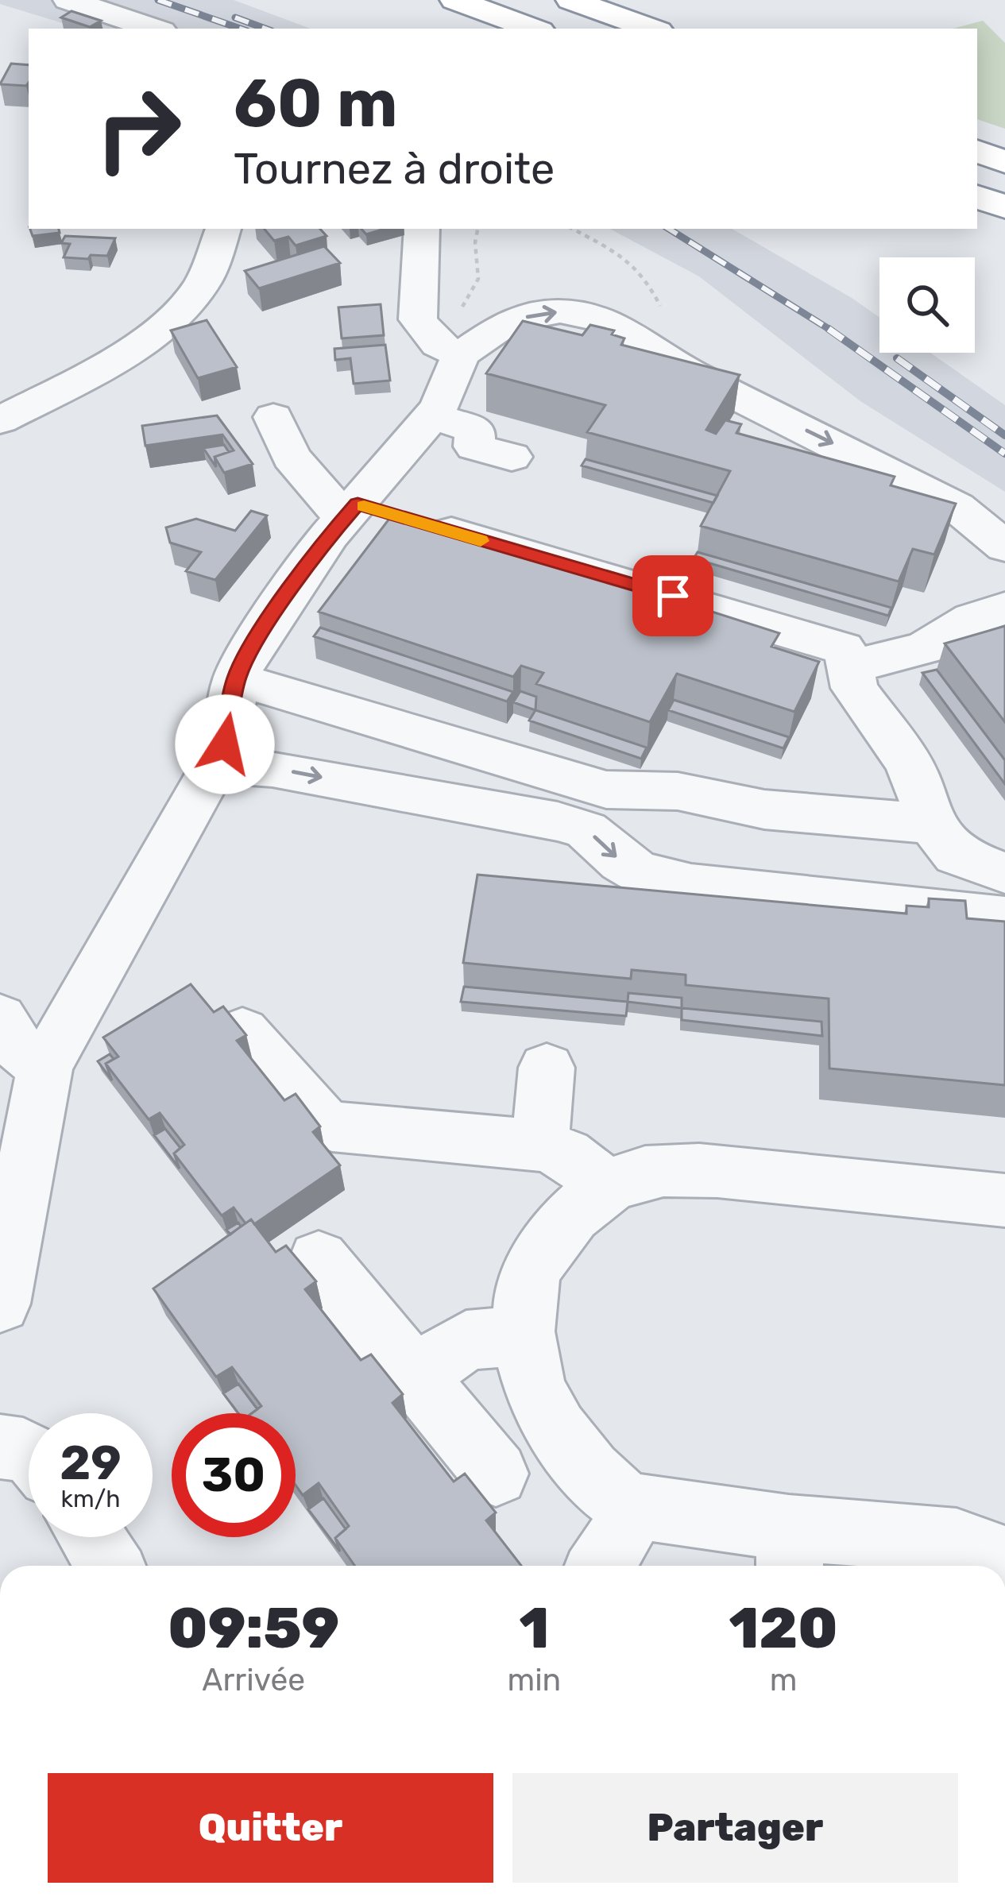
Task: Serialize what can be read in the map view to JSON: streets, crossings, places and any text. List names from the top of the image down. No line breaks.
{"page":{"turn":["60 m","Tournez à droite"],"speed":"29 km/h","limit":"30","eta":["09:59","Arrivée","1","min","120","m"],"buttons":["Quitter","Partager"]}}
